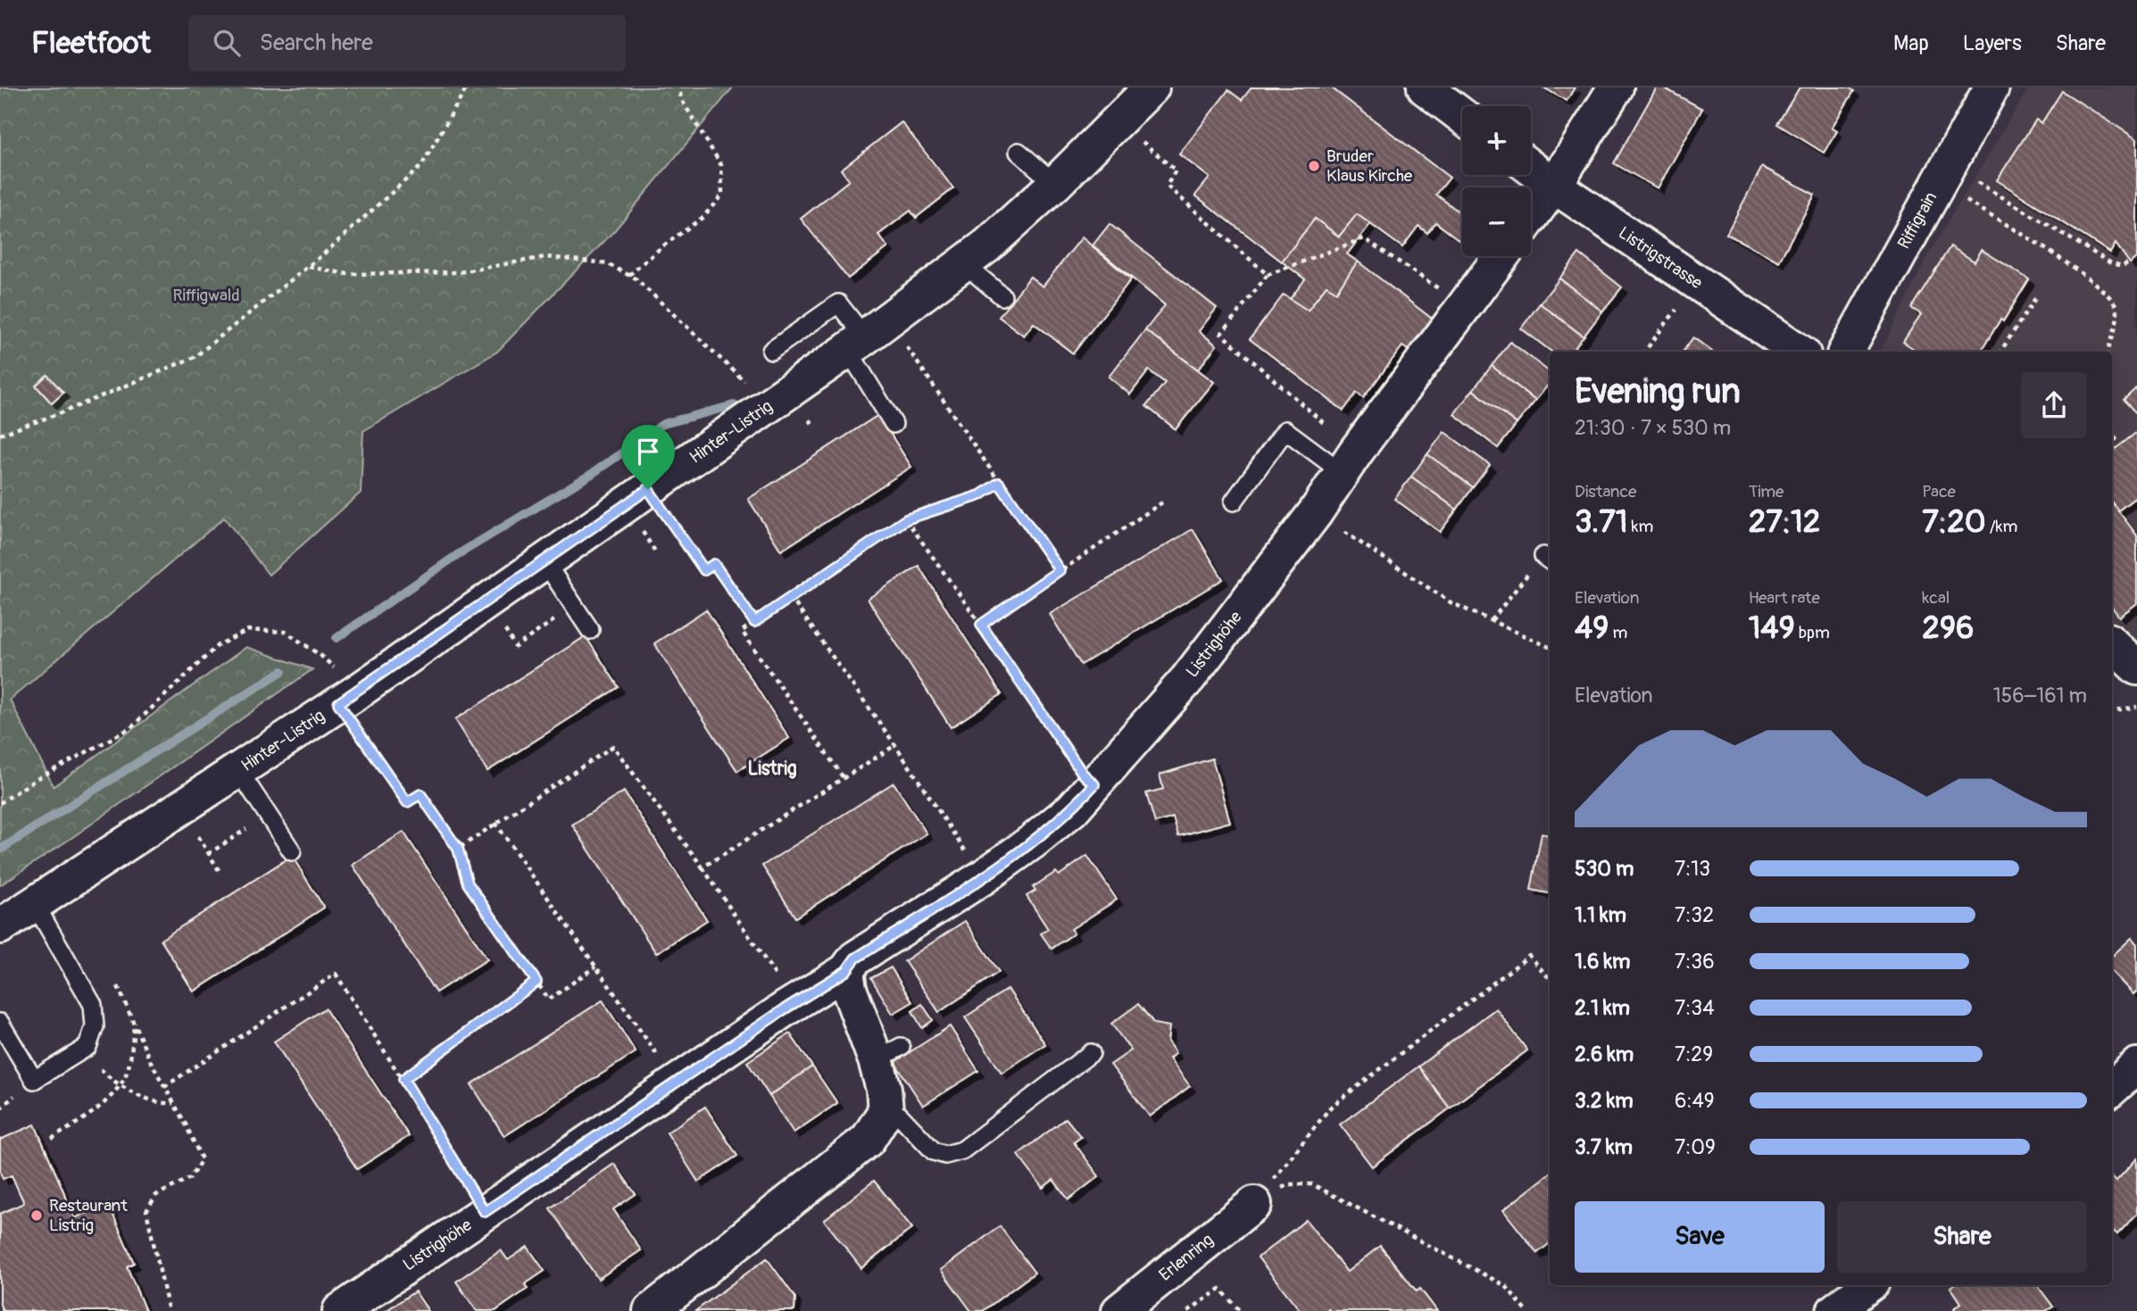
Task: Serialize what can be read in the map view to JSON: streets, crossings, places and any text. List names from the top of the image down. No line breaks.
{"streets":{"street":["Riffigrain","Listrigstrasse","Hinter-Listrig","Listrighöhe","Erlenring"]},"districts":["Listrig"],"parks":["Riffigwald"],"places":["Bruder Klaus Kirche","Restaurant Listrig"],"page":{"header":"Fleetfoot","search":"Search here","nav":["Map","Layers","Share"],"map_buttons":["+","−"],"heading":["Evening run","21:30 · 7 × 530 m"],"stats":[["Distance","3.71 km"],["Time","27:12"],["Pace","7:20 /km"],["Elevation","49 m"],["Heart rate","149 bpm"],["kcal","296"]],"chart":["Elevation","156–161 m"],"list":[{"name":"530 m","note":"7:13"},{"name":"1.1 km","note":"7:32"},{"name":"1.6 km","note":"7:36"},{"name":"2.1 km","note":"7:34"},{"name":"2.6 km","note":"7:29"},{"name":"3.2 km","note":"6:49"},{"name":"3.7 km","note":"7:09"}],"buttons":["Save","Share"]}}
